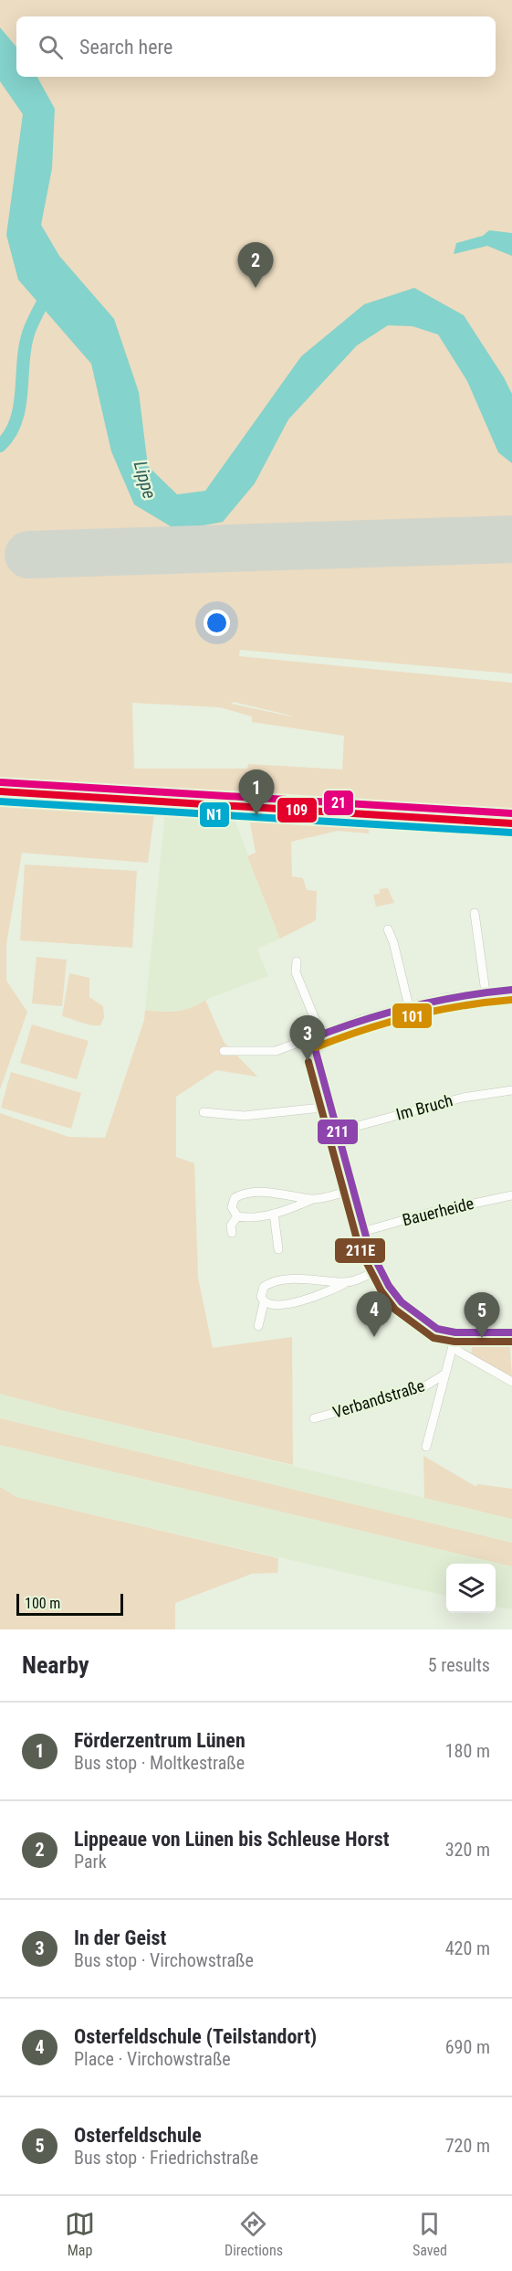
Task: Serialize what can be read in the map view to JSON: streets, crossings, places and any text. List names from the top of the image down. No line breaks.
{"streets":{"street":["Im Bruch","Bauerheide","Verbandstraße"]},"water":["Lippe"],"lines":["transit line 21","transit line 109","transit line N1","transit line 211","transit line 101","transit line 211E"],"scale_bar":"100 m","page":{"search":"Search here","pins":["2","1","3","4","5"],"scale":"100 m","heading":["Nearby","5 results"],"list":[{"mark":"1","name":"Förderzentrum Lünen","note":"Bus stop · Moltkestraße","value":"180 m"},{"mark":"2","name":"Lippeaue von Lünen bis Schleuse Horst","note":"Park","value":"320 m"},{"mark":"3","name":"In der Geist","note":"Bus stop · Virchowstraße","value":"420 m"},{"mark":"4","name":"Osterfeldschule (Teilstandort)","note":"Place · Virchowstraße","value":"690 m"},{"mark":"5","name":"Osterfeldschule","note":"Bus stop · Friedrichstraße","value":"720 m"}],"nav":["Map","Directions","Saved"]}}
